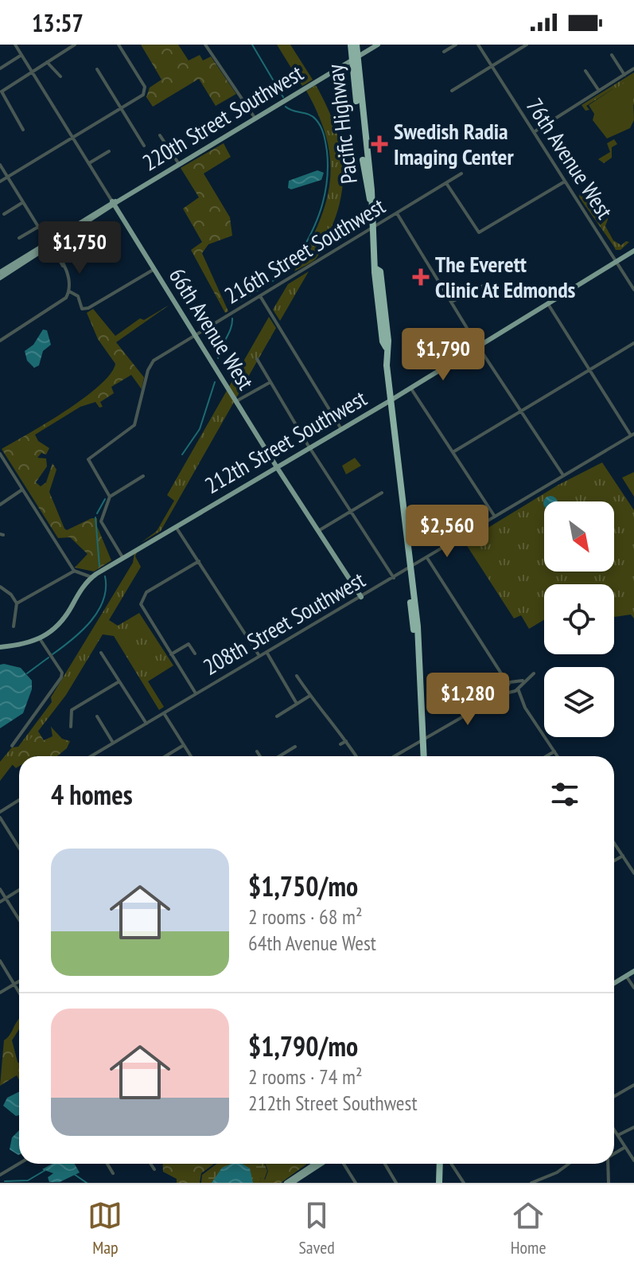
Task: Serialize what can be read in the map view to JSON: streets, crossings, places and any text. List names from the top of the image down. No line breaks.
{"streets":{"highway":["Pacific Highway"],"main road":["220th Street Southwest","66th Avenue West","212th Street Southwest"],"street":["76th Avenue West","216th Street Southwest","208th Street Southwest"]},"crossings":[["220th Street Southwest","Pacific Highway"],["220th Street Southwest","66th Avenue West"],["Pacific Highway","216th Street Southwest"],["Pacific Highway","212th Street Southwest"],["Pacific Highway","208th Street Southwest"],["76th Avenue West","212th Street Southwest"],["216th Street Southwest","66th Avenue West"],["66th Avenue West","212th Street Southwest"],["66th Avenue West","208th Street Southwest"]],"places":{"health":["Swedish Radia Imaging Center","The Everett Clinic At Edmonds"]},"north":"bottom right","page":{"status":"13:57","price":["$1,750","$1,790","$2,560","$1,280"],"heading":"4 homes","list":[{"name":"$1,750/mo","note":"2 rooms · 68 m² · 64th Avenue West"},{"name":"$1,790/mo","note":"2 rooms · 74 m² · 212th Street Southwest"}],"tabs":["Map","Saved","Home"]}}
